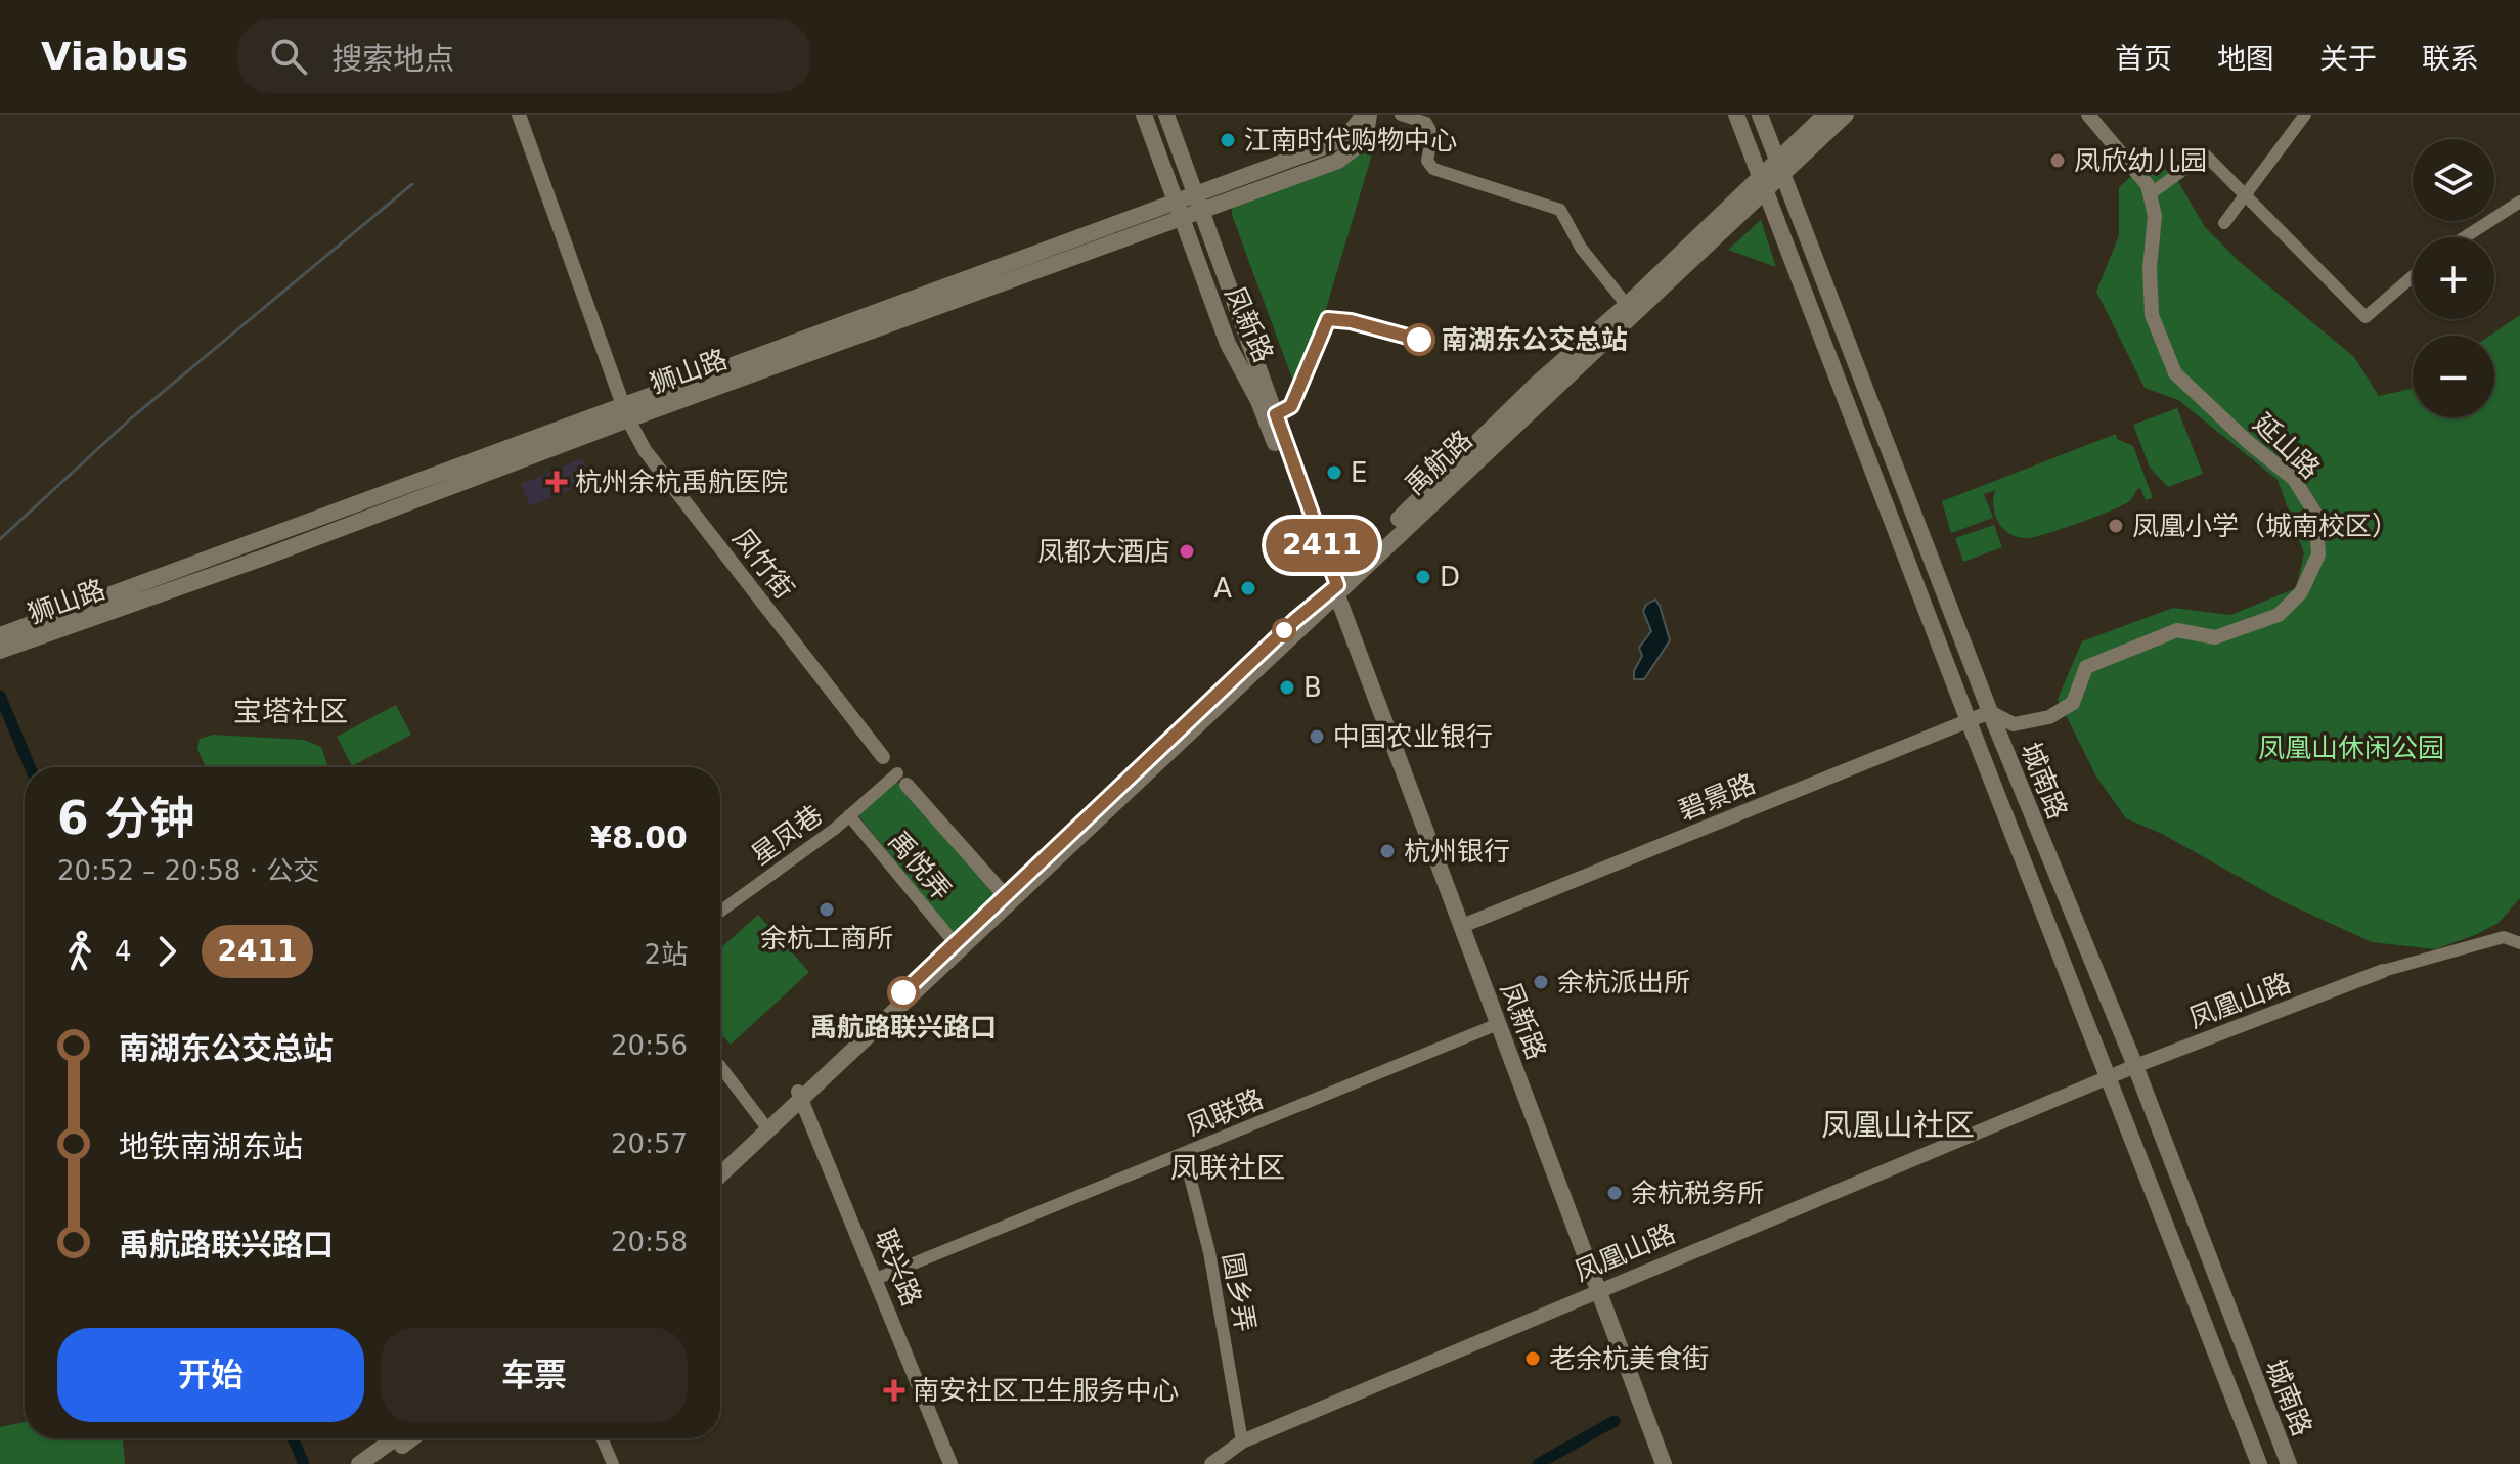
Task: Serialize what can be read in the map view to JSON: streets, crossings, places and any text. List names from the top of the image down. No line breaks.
{"streets":{"main road":["凤新路","狮山路","禹航路","城南路"],"street":["延山路","凤竹街","碧景路","星凤巷","禹悦弄","凤凰山路","凤联路","联兴路","圆乡弄"]},"crossings":[["凤新路","狮山路"],["凤新路","禹航路"],["凤新路","碧景路"],["凤新路","凤凰山路"],["凤新路","凤联路"],["狮山路","凤竹街"],["延山路","城南路"],["延山路","碧景路"],["禹航路","城南路"],["禹航路","禹悦弄"],["禹航路","联兴路"],["城南路","碧景路"],["城南路","凤凰山路"],["星凤巷","禹悦弄"],["凤凰山路","圆乡弄"],["凤联路","联兴路"],["凤联路","圆乡弄"]],"districts":["宝塔社区","凤凰山社区","凤联社区"],"parks":["凤凰山休闲公园"],"places":{"other":["江南时代购物中心","凤欣幼儿园","南湖东公交总站","E","凤凰小学（城南校区）","凤都大酒店","D","A","B","中国农业银行","杭州银行","余杭工商所","余杭派出所","禹航路联兴路口","余杭税务所","老余杭美食街"],"health":["杭州余杭禹航医院","南安社区卫生服务中心"]},"lines":["bus line 2411"],"page":{"header":"Viabus","search":"搜索地点","nav":["首页","地图","关于","联系"],"on_map":"2411","map_buttons":["+","−"],"heading":["6 分钟","20:52 – 20:58 · 公交","¥8.00"],"legs":["4","2411","2站"],"list":[{"name":"南湖东公交总站","value":"20:56"},{"name":"地铁南湖东站","value":"20:57"},{"name":"禹航路联兴路口","value":"20:58"}],"buttons":["开始","车票"]}}
